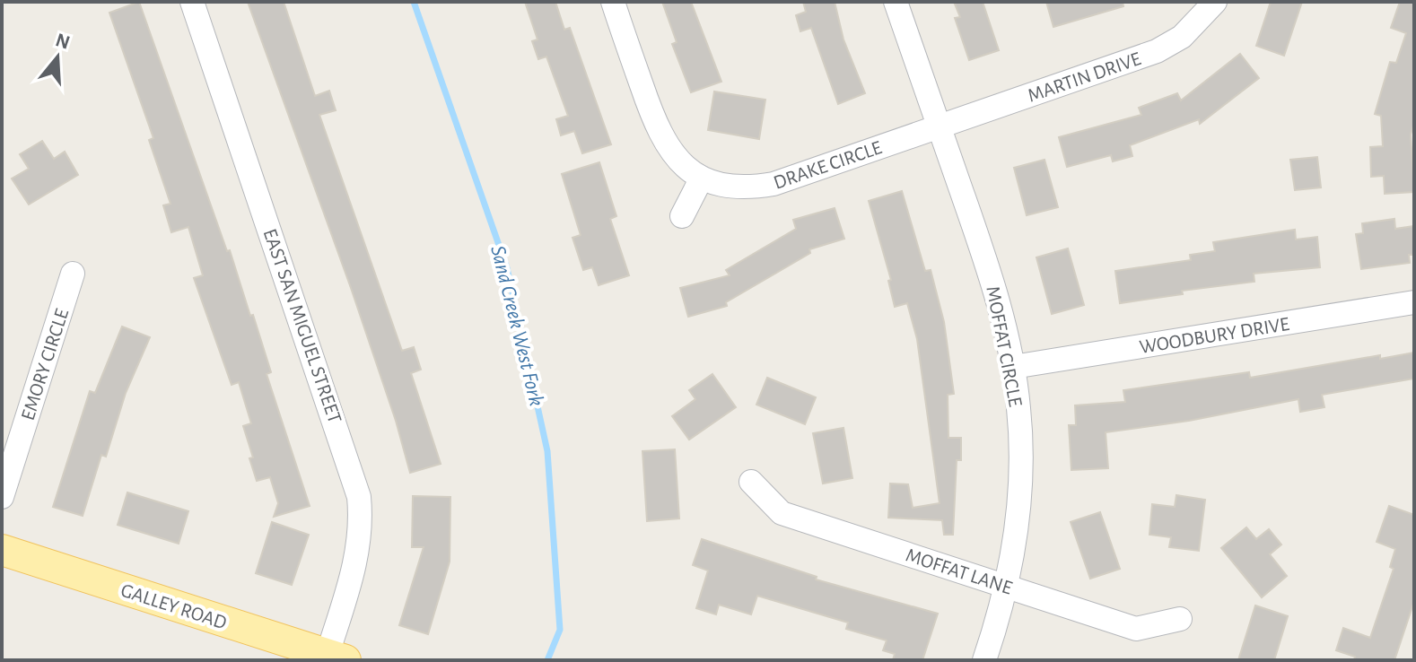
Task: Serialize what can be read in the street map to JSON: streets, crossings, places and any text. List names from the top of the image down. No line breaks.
{"streets":{"main road":["GALLEY ROAD"],"street":["MARTIN DRIVE","DRAKE CIRCLE","EAST SAN MIGUEL STREET","WOODBURY DRIVE","MOFFAT CIRCLE","EMORY CIRCLE","MOFFAT LANE"]},"crossings":[["MARTIN DRIVE","DRAKE CIRCLE"],["MARTIN DRIVE","MOFFAT CIRCLE"],["DRAKE CIRCLE","MOFFAT CIRCLE"],["EAST SAN MIGUEL STREET","GALLEY ROAD"],["WOODBURY DRIVE","MOFFAT CIRCLE"],["MOFFAT CIRCLE","MOFFAT LANE"]],"water":["Sand Creek West Fork"],"north":"top"}
